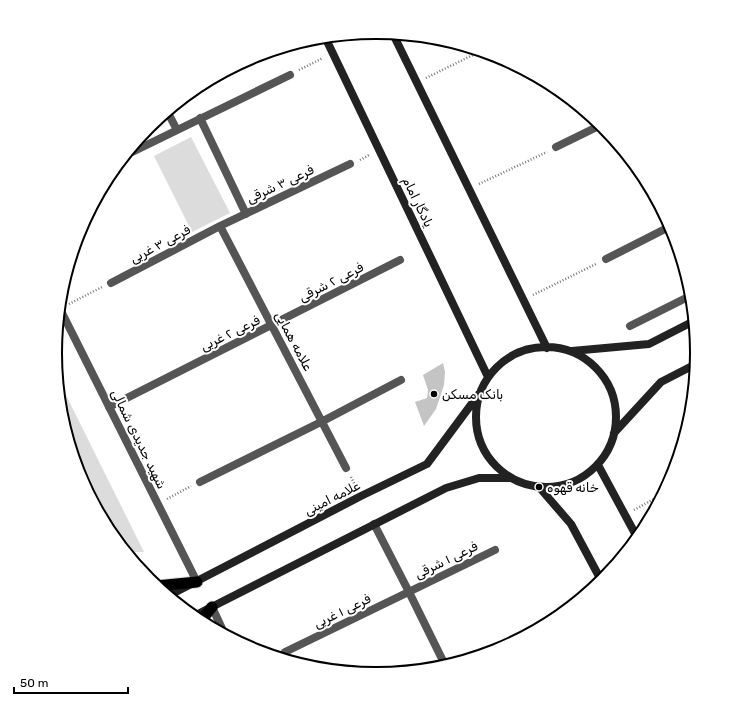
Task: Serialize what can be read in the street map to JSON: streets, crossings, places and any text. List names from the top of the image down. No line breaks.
{"streets":{"main road":["یادگار امام","علامه امینی"],"street":["فرعی ۳ شرقی","فرعی ۳ غربی","فرعی ۲ شرقی","فرعی ۲ غربی","علامه همایی","شهید جدیدی شمالی","فرعی ۱ شرقی","فرعی ۱ غربی"]},"crossings":[["فرعی ۳ شرقی","فرعی ۳ غربی"],["فرعی ۳ شرقی","علامه همایی"],["یادگار امام","علامه امینی"],["فرعی ۳ غربی","علامه همایی"],["فرعی ۲ شرقی","فرعی ۲ غربی"],["فرعی ۲ شرقی","علامه همایی"],["فرعی ۲ غربی","علامه همایی"],["فرعی ۲ غربی","شهید جدیدی شمالی"],["شهید جدیدی شمالی","علامه امینی"],["فرعی ۱ شرقی","فرعی ۱ غربی"]],"places":["بانک مسکن","خانه قهوه"],"scale_bar":"50 m"}
